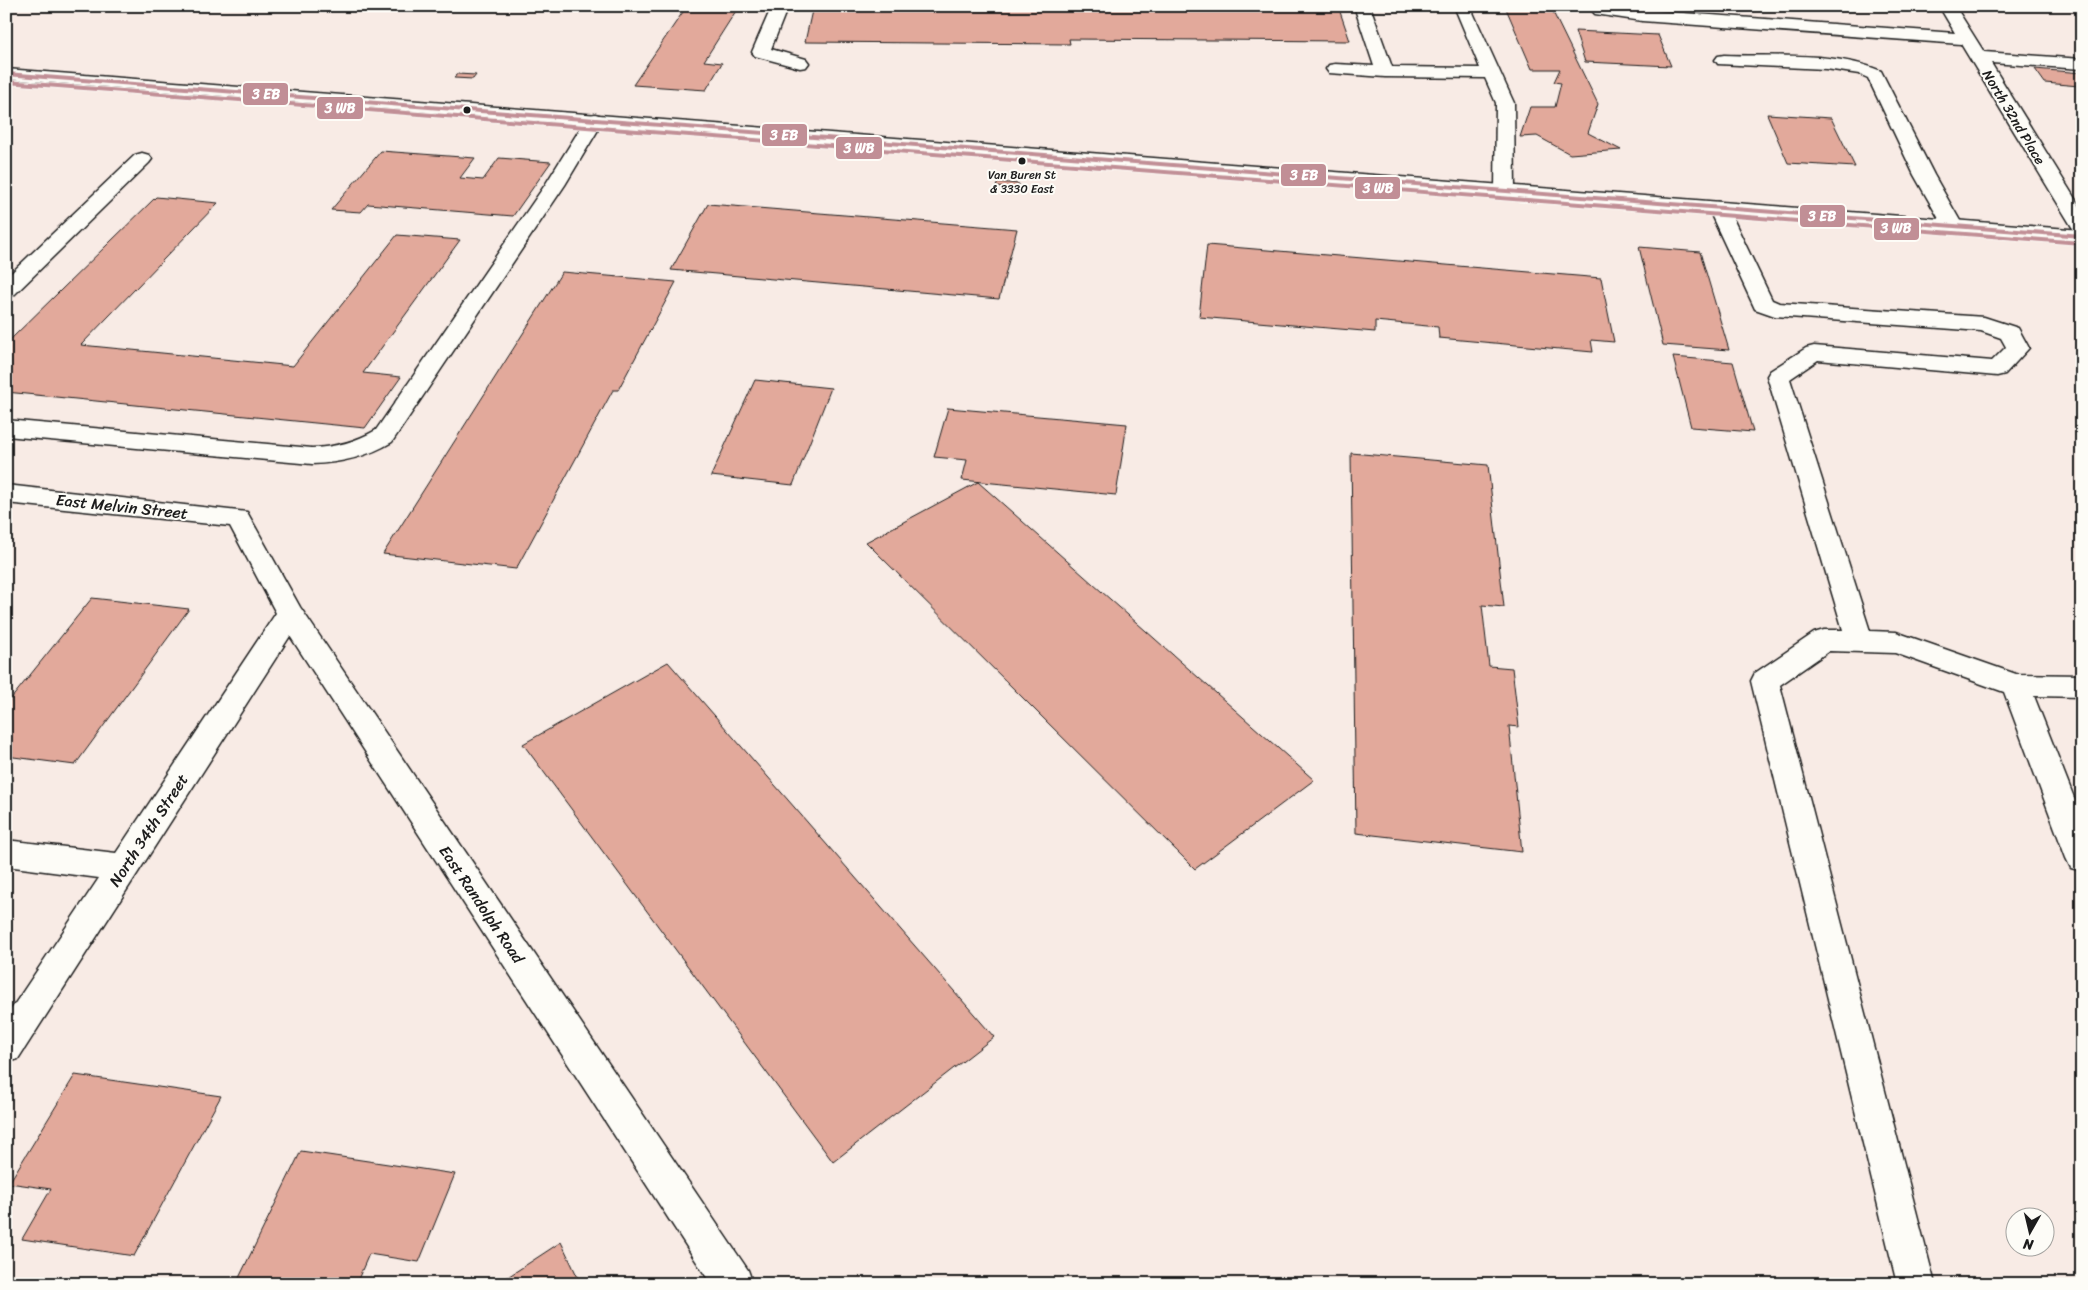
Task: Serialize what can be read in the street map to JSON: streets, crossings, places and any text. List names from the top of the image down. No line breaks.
{"streets":{"main road":["North 32nd Place","East Melvin Street","North 34th Street","East Randolph Road"]},"crossings":[["East Melvin Street","East Randolph Road"],["North 34th Street","East Randolph Road"]],"places":["Van Buren St & 3330 East"],"north":"bottom"}
